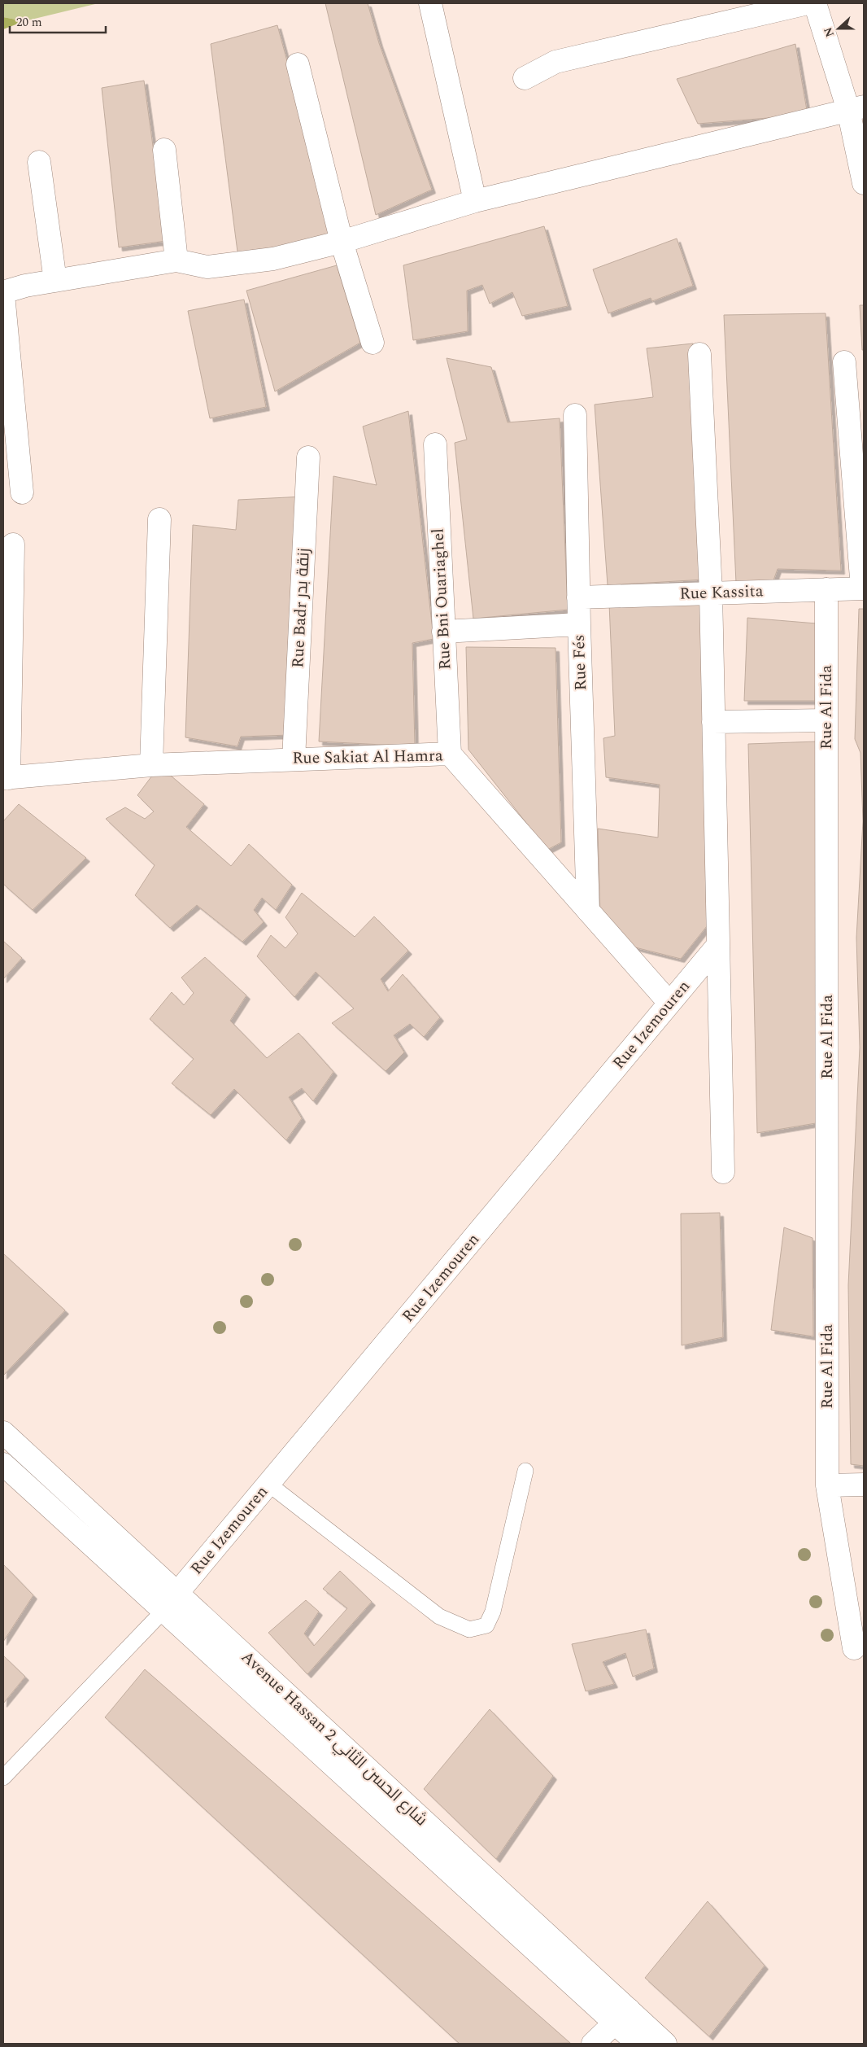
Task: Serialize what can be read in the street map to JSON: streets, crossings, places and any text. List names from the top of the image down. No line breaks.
{"streets":{"street":["Rue Kassita","Rue Bni Ouariaghel","Rue Badr زنقة بدر","Rue Fés","Rue Al Fida","Rue Sakiat Al Hamra","Rue Izemouren","Avenue Hassan 2 شارع الحسن الثاني"]},"crossings":[["Rue Kassita","Rue Fés"],["Rue Kassita","Rue Al Fida"],["Rue Bni Ouariaghel","Rue Sakiat Al Hamra"],["Rue Badr زنقة بدر","Rue Sakiat Al Hamra"],["Rue Fés","Rue Sakiat Al Hamra"],["Rue Sakiat Al Hamra","Rue Izemouren"],["Rue Izemouren","Avenue Hassan 2 شارع الحسن الثاني"]],"scale_bar":"20 m","north":"left"}
